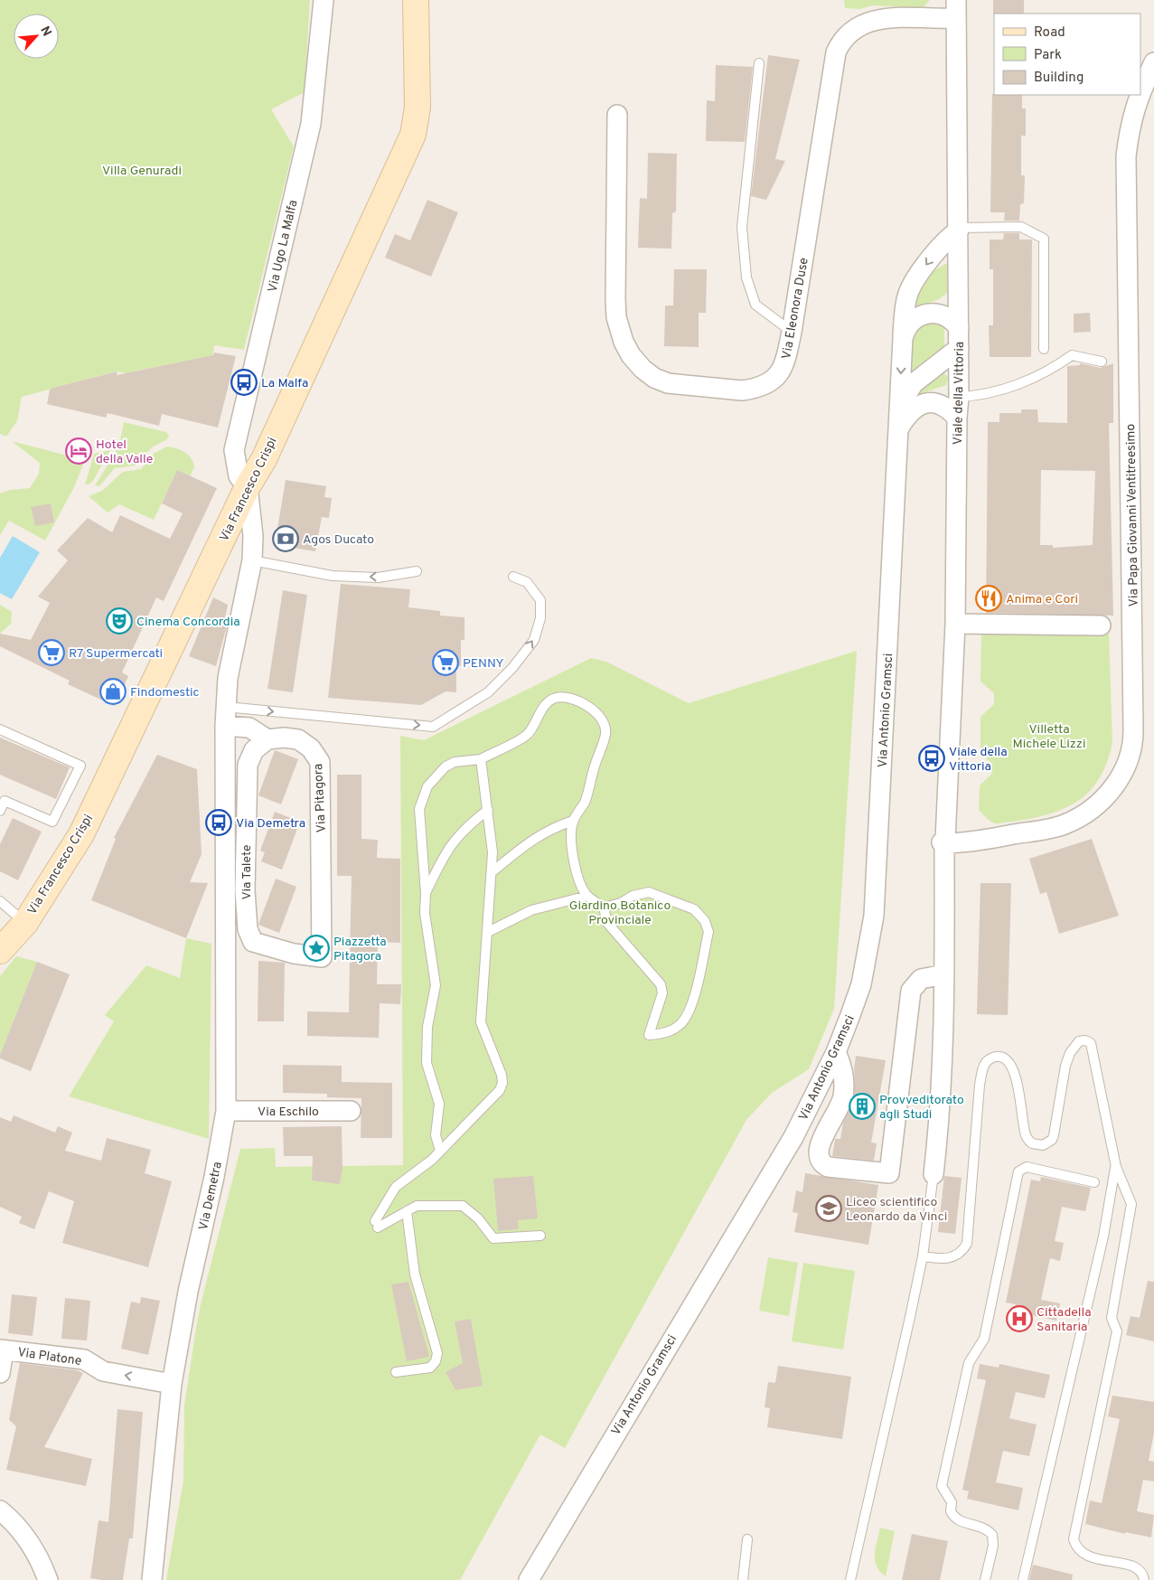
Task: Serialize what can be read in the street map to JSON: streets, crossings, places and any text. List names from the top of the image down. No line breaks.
{"streets":{"main road":["Via Francesco Crispi"],"street":["Via Ugo La Malfa","Via Eleonora Duse","Viale della Vittoria","Via Papa Giovanni Ventitreesimo","Via Antonio Gramsci","Via Pitagora","Via Talete","Via Eschilo","Via Demetra","Via Platone"]},"crossings":[["Via Ugo La Malfa","Via Francesco Crispi"],["Via Ugo La Malfa","Via Demetra"],["Via Eleonora Duse","Viale della Vittoria"],["Viale della Vittoria","Via Papa Giovanni Ventitreesimo"],["Viale della Vittoria","Via Antonio Gramsci"],["Via Francesco Crispi","Via Demetra"],["Via Pitagora","Via Talete"],["Via Eschilo","Via Demetra"],["Via Demetra","Via Platone"]],"one_way":["Via Platone"],"parks":["Villa Genuradi","Villetta Michele Lizzi","Giardino Botanico Provinciale"],"places":{"bus stop":["La Malfa","Viale della Vittoria","Via Demetra"],"hotel":["Hotel della Valle"],"bank":["Agos Ducato"],"restaurant":["Anima e Cori"],"theatre":["Cinema Concordia"],"supermarket":["R7 Supermercati","PENNY"],"shop":["Findomestic"],"place":["Piazzetta Pitagora"],"building":["Provveditorato agli Studi"],"school or university":["Liceo scientifico Leonardo da Vinci"],"hospital":["Cittadella Sanitaria"]},"legend":["Road","Park","Building"],"north":"top right"}
